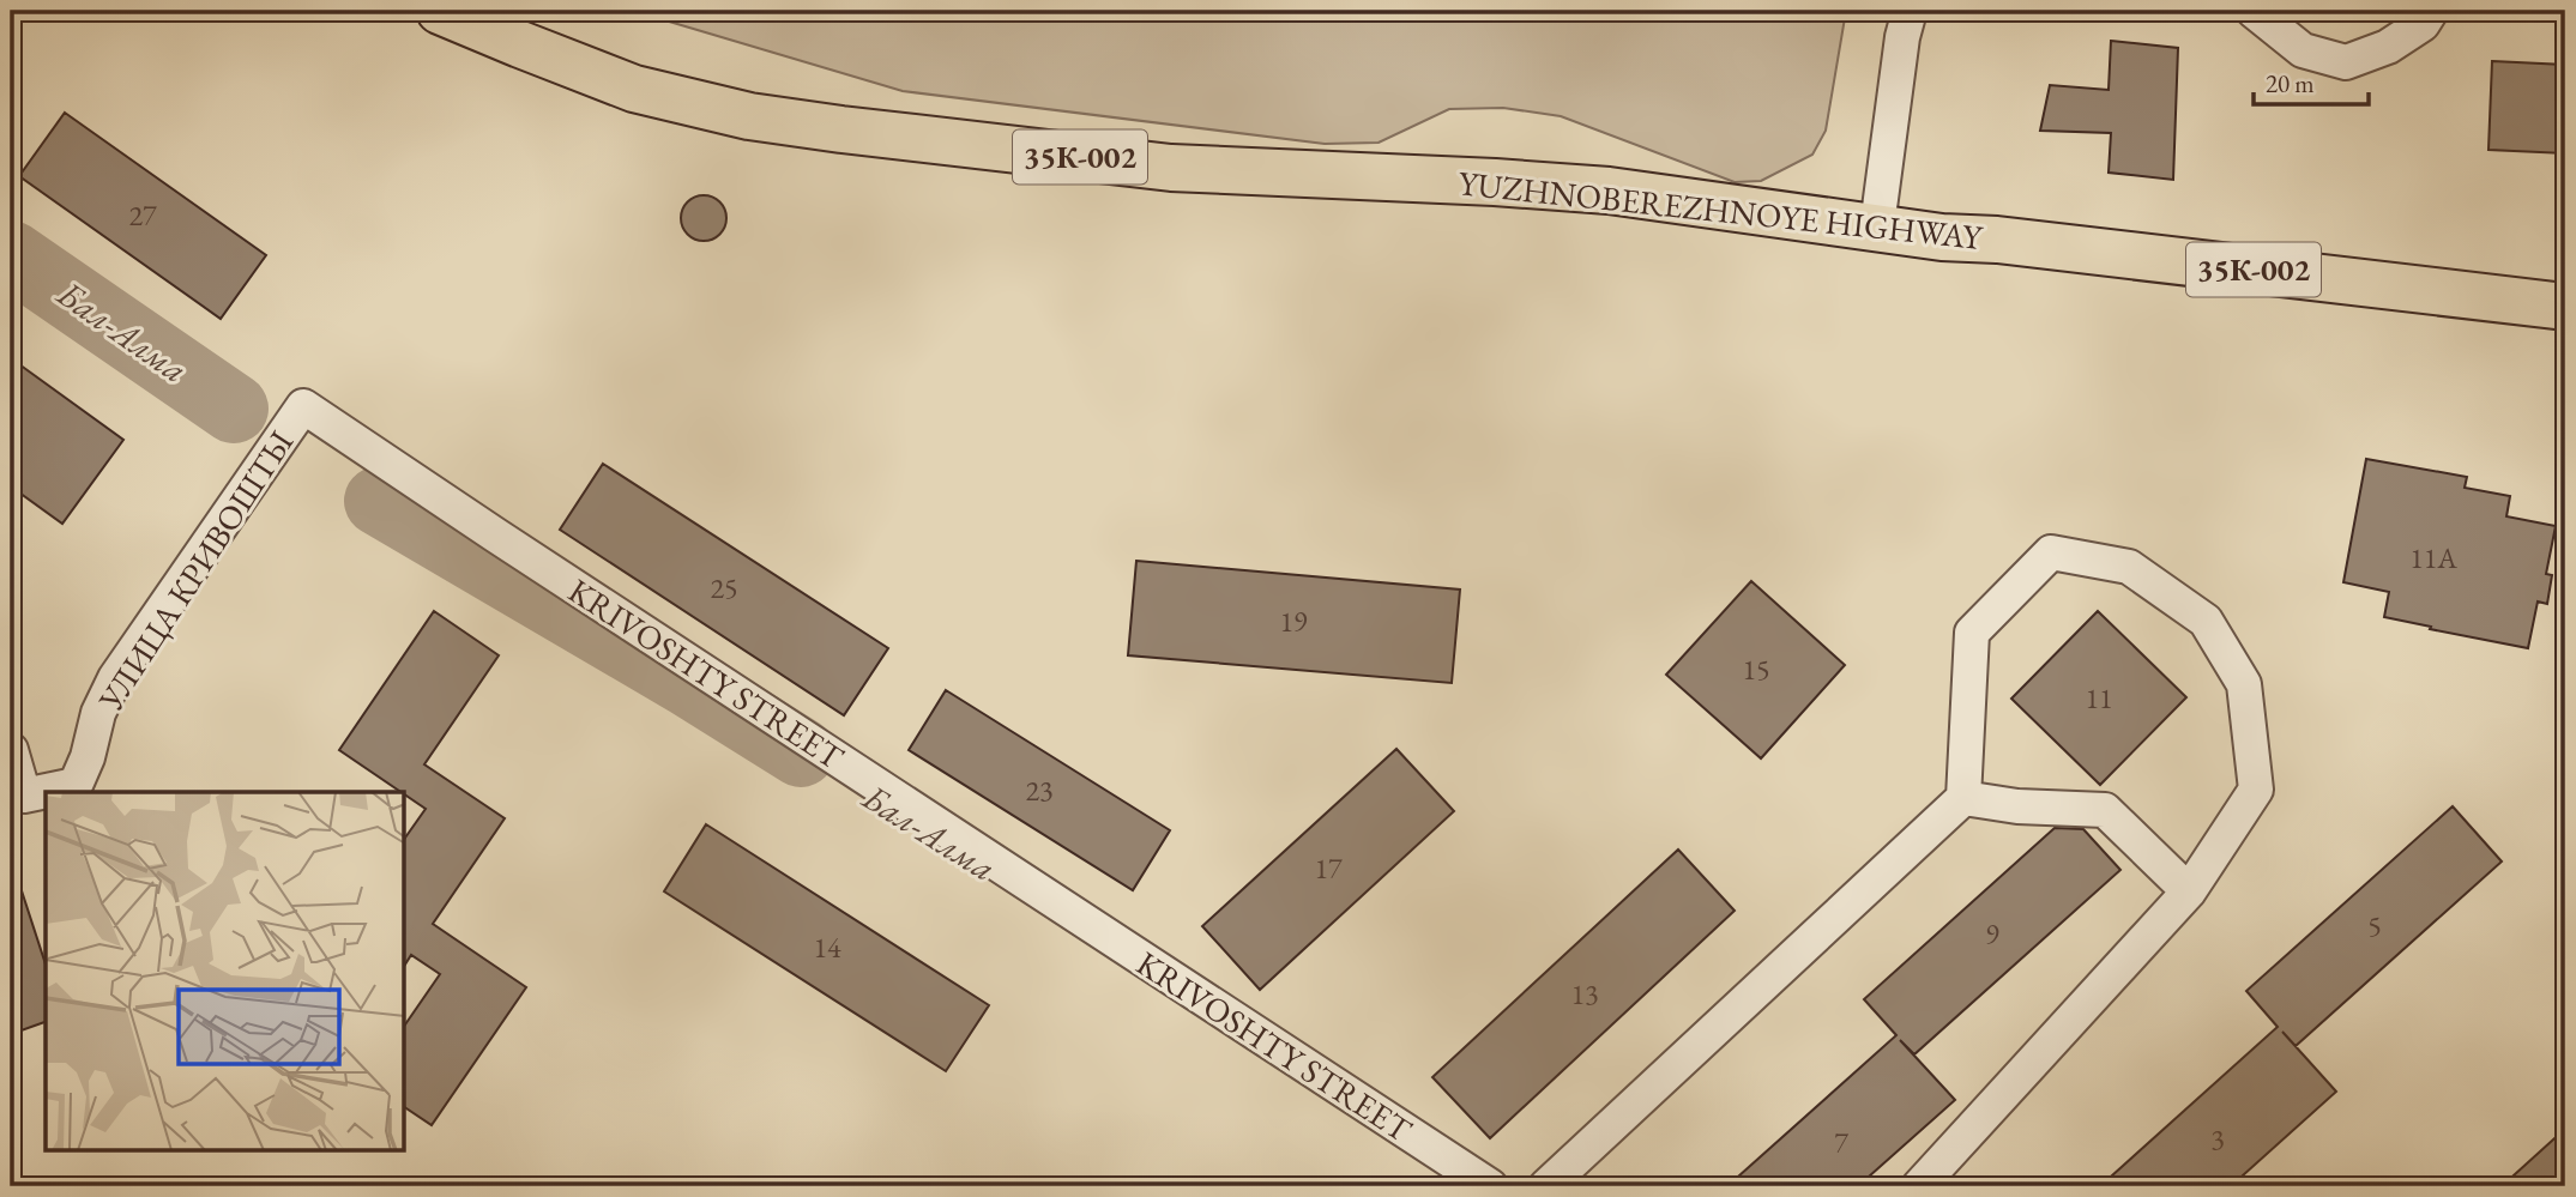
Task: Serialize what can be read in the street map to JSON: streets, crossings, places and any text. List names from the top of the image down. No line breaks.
{"streets":{"highway":["35К-002","YUZHNOBEREZHNOYE HIGHWAY"],"street":["KRIVOSHTY STREET"]},"water":["Бал-Алма"],"house_numbers":["27","11А","25","19","15","11","23","17","5","9","14","13","3","7"],"scale_bar":"20 m"}
